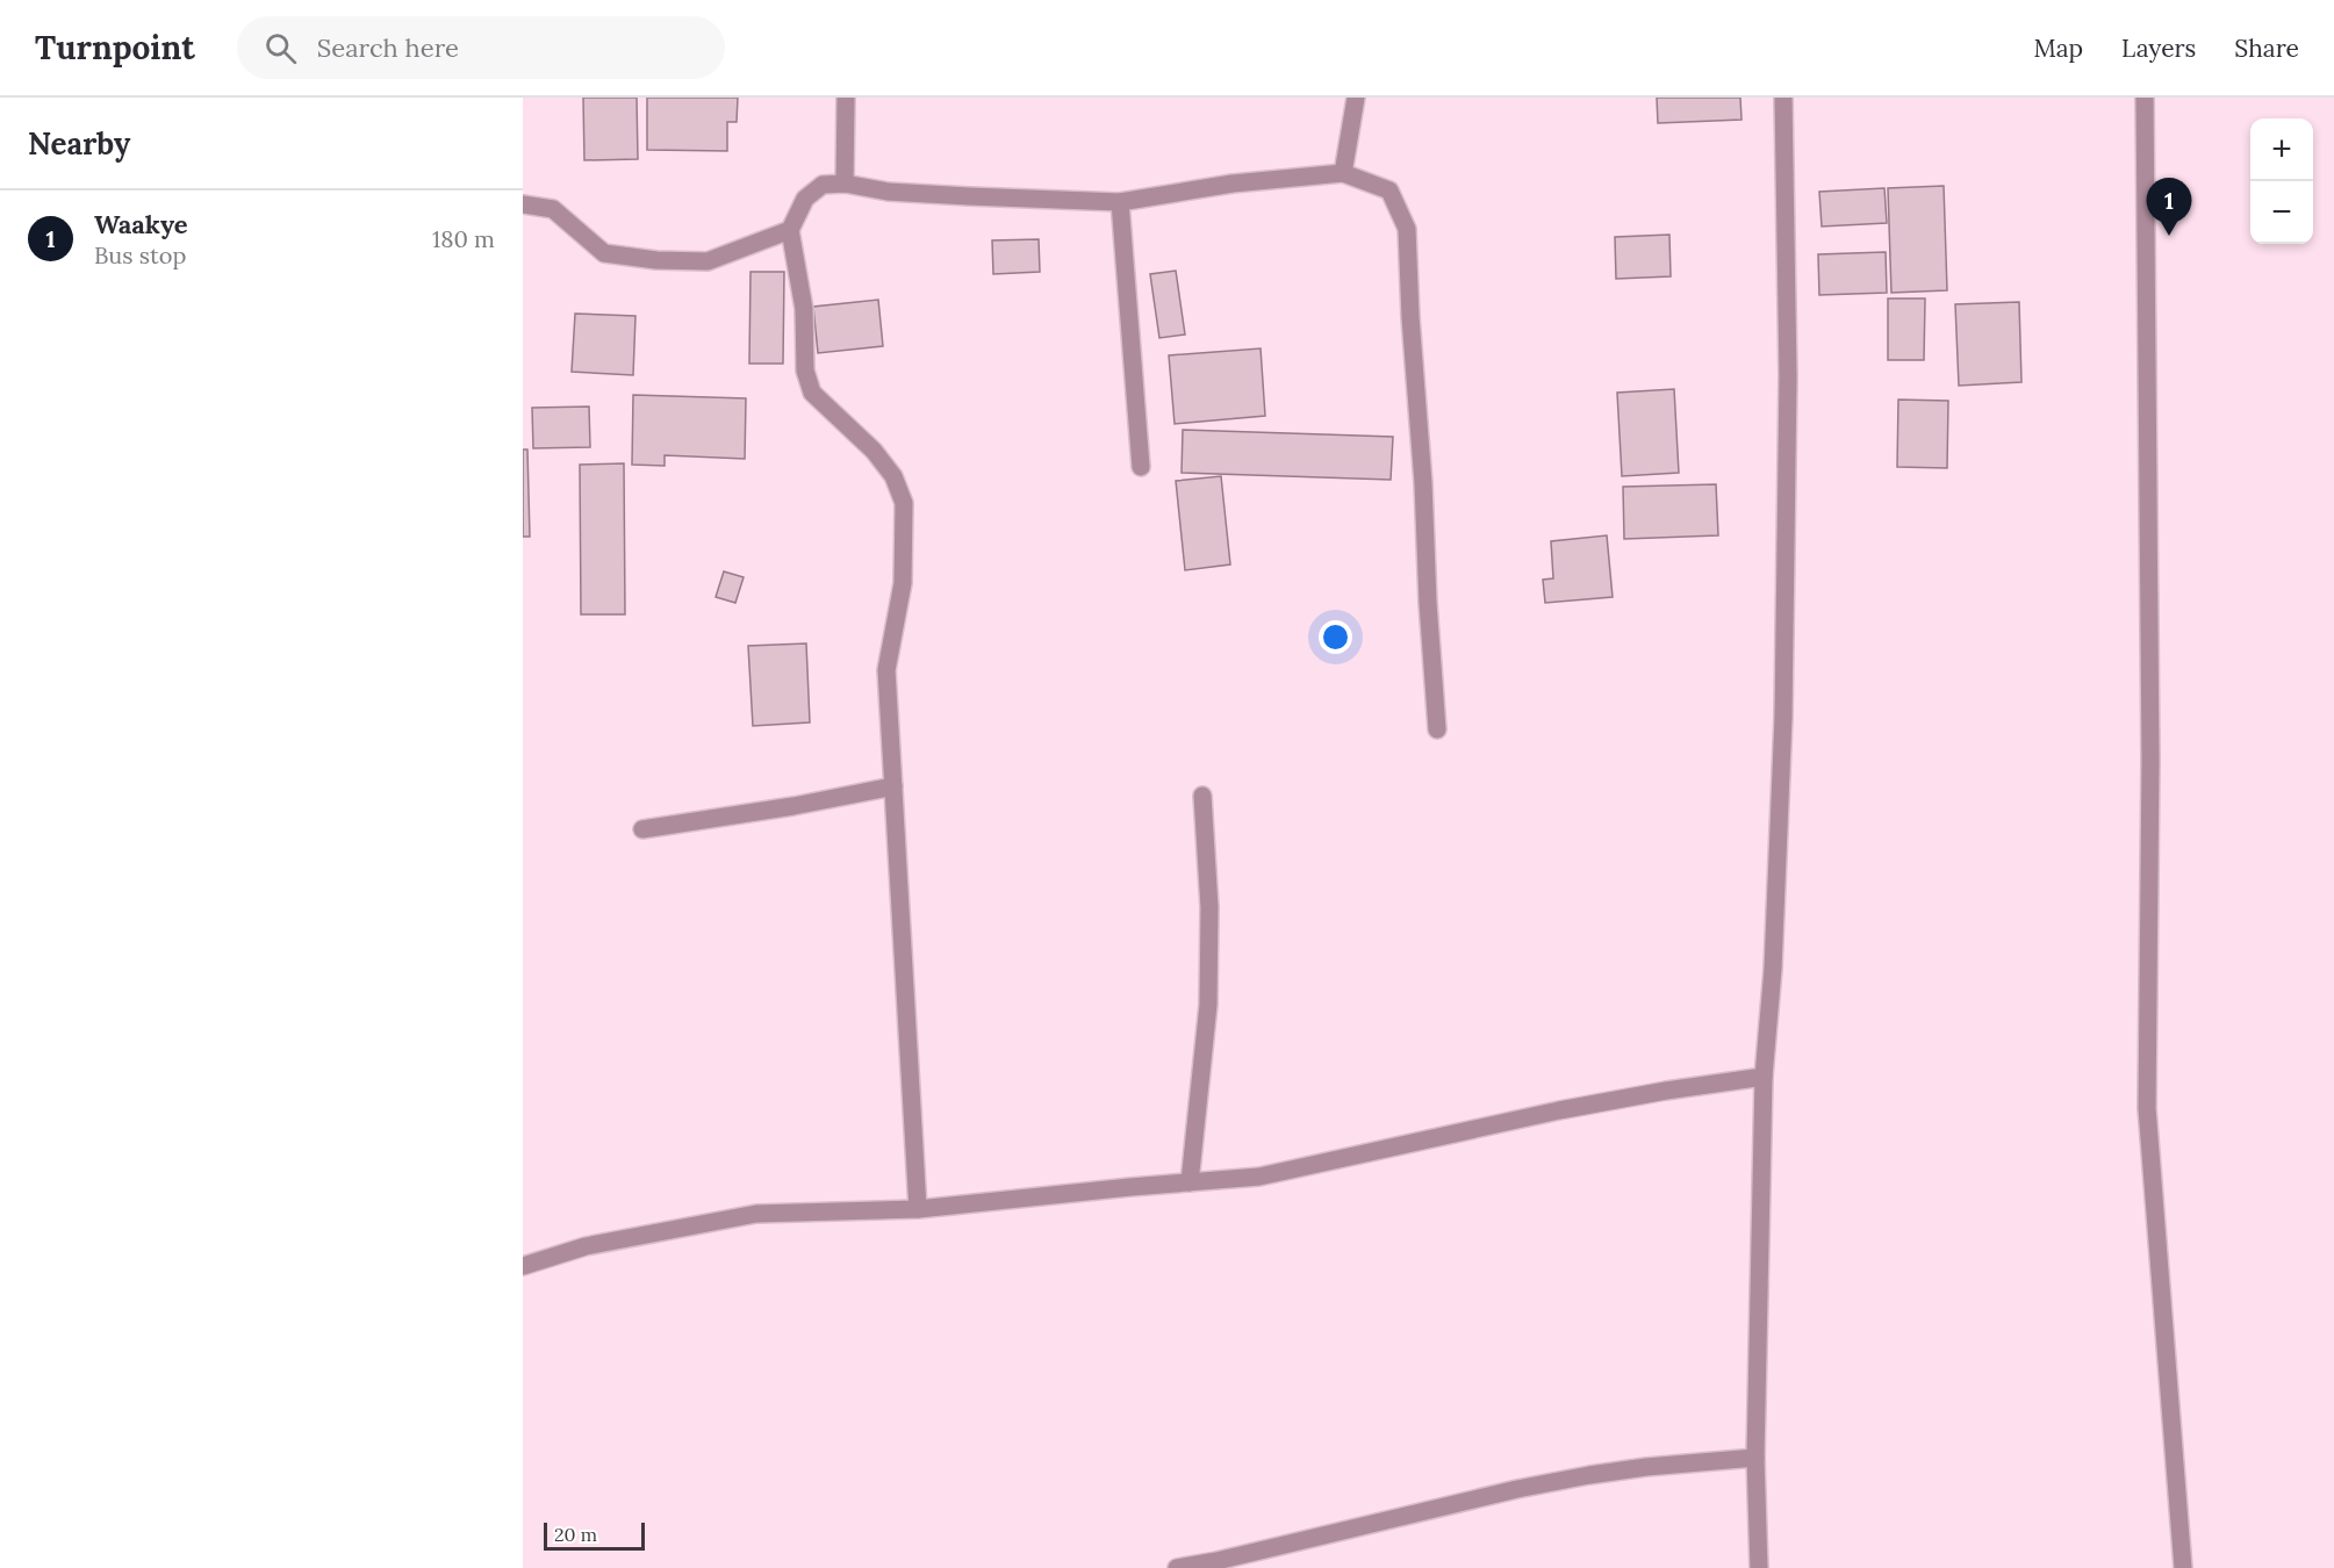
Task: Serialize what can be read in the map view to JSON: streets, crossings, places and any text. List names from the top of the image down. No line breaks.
{"scale_bar":"20 m","page":{"header":"Turnpoint","search":"Search here","nav":["Map","Layers","Share"],"heading":"Nearby","map_buttons":["+","−"],"pins":"1","list":[{"mark":"1","name":"Waakye","note":"Bus stop","value":"180 m"}],"scale":"20 m"}}
